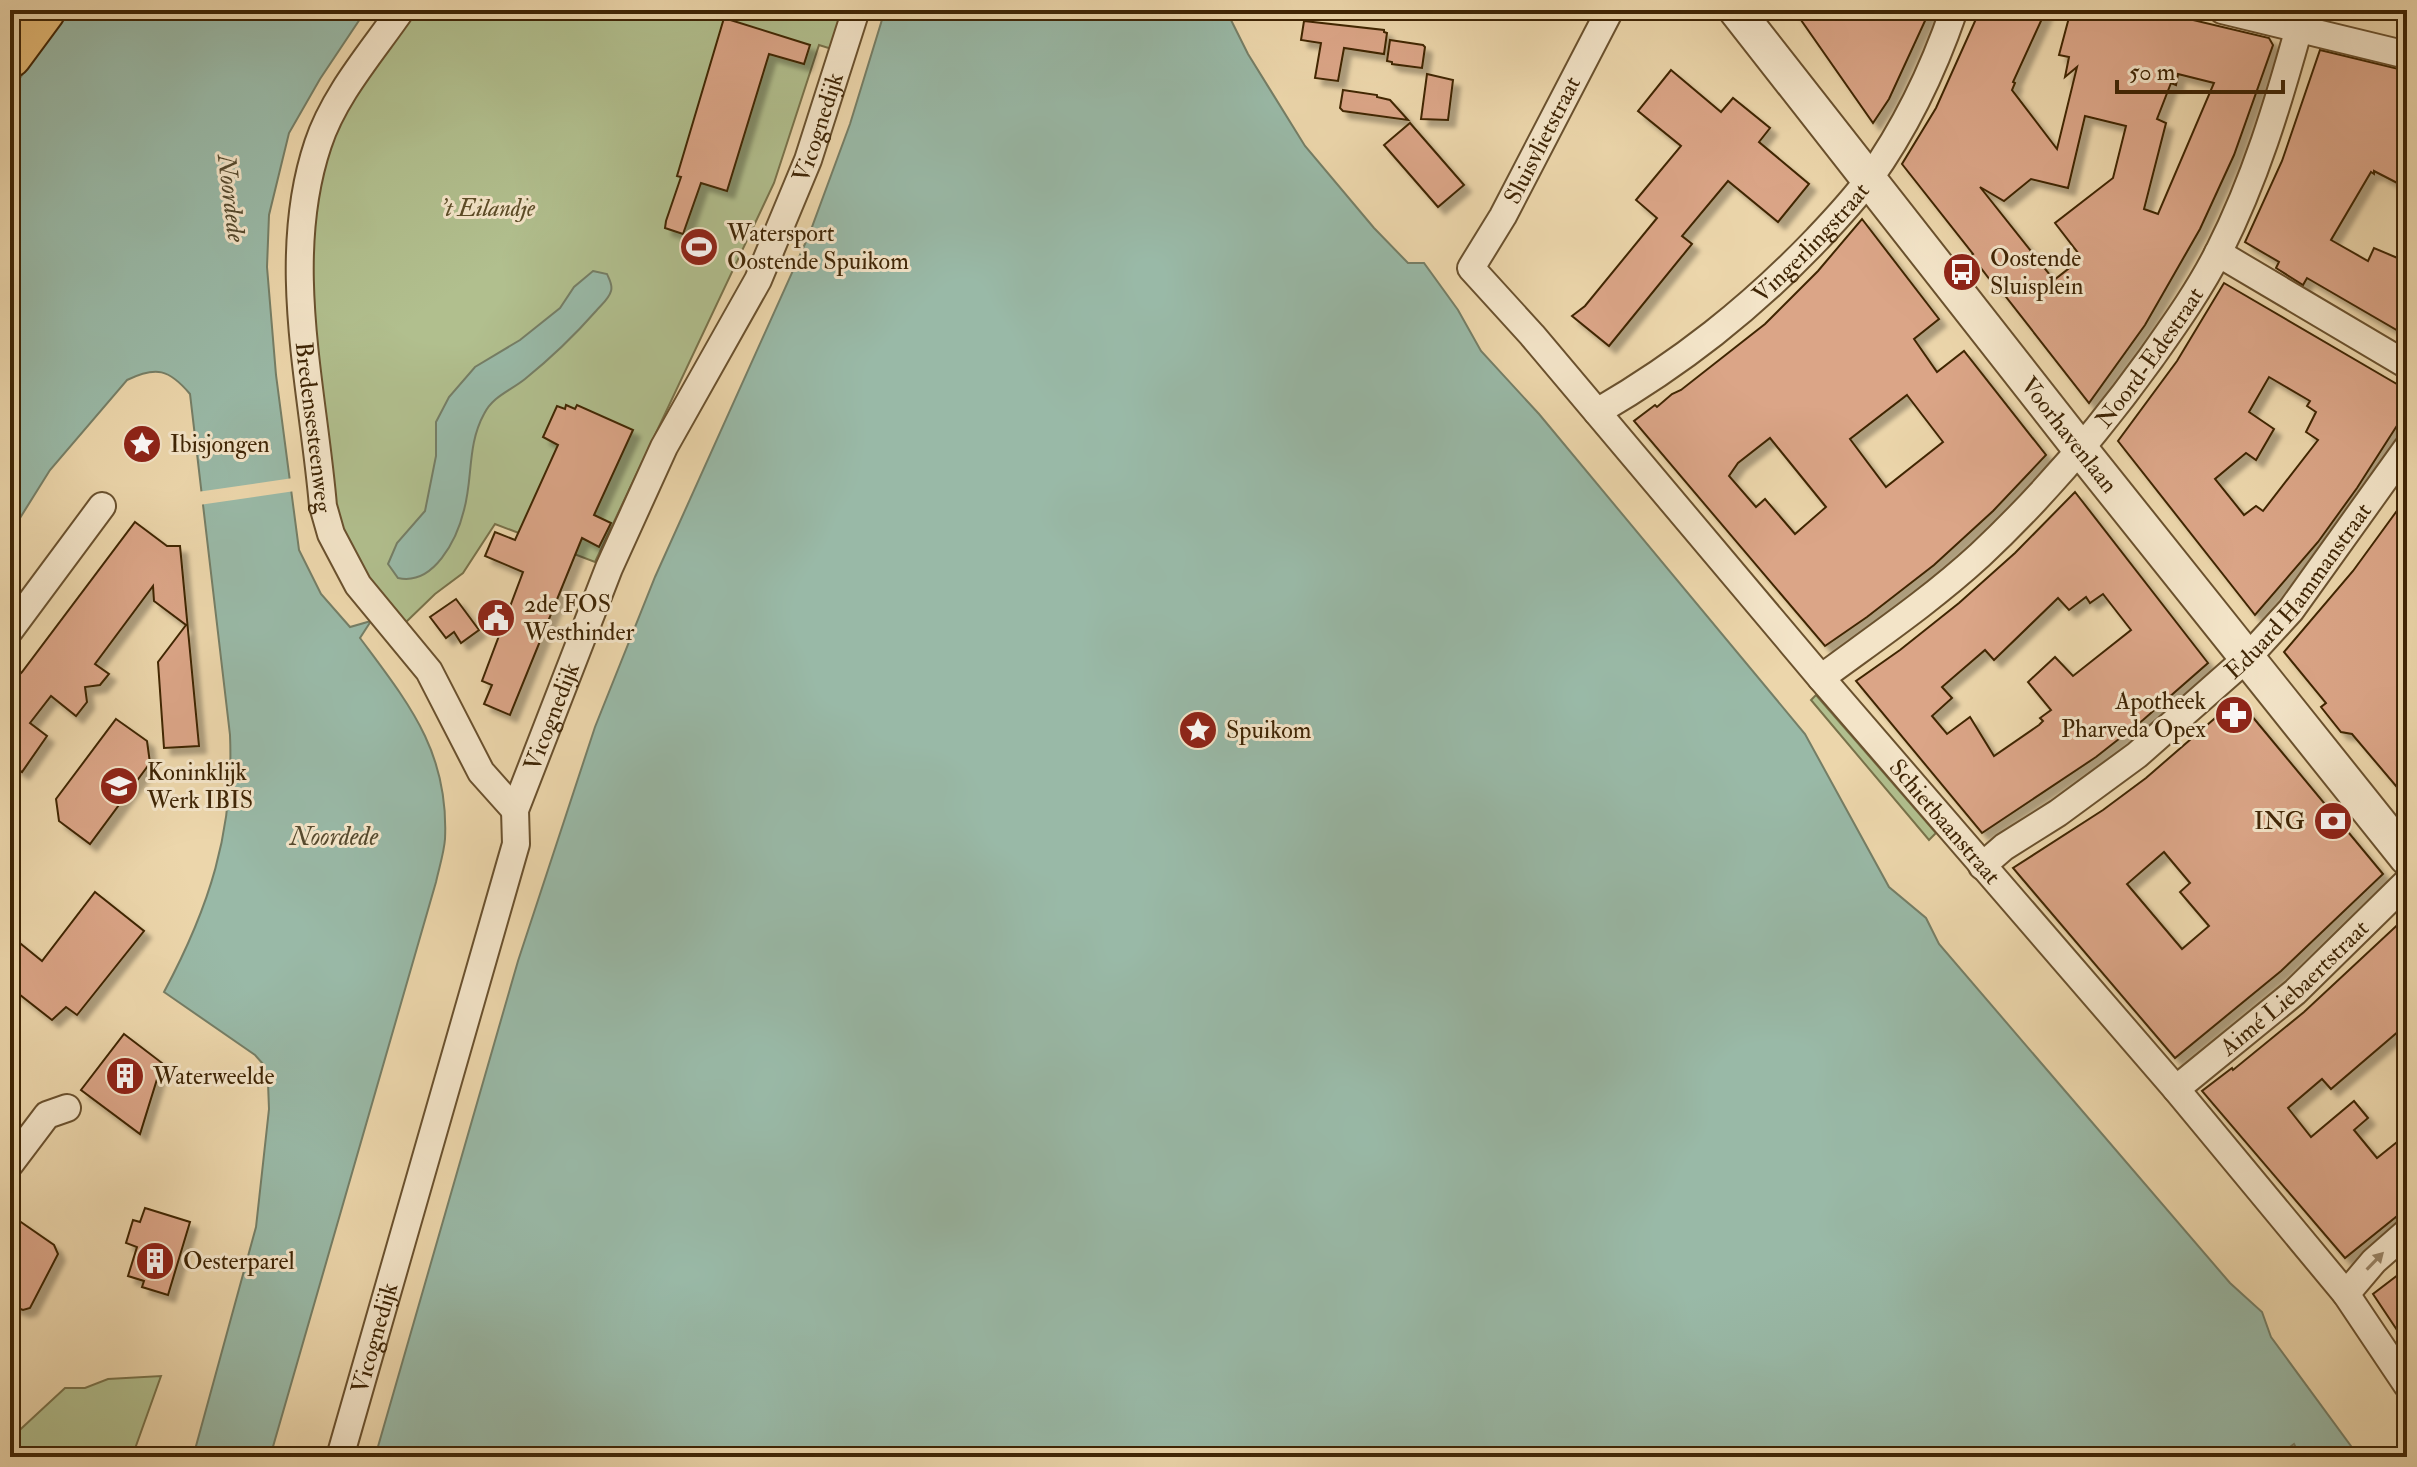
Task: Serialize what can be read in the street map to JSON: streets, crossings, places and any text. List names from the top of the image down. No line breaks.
{"streets":{"street":["Vicognedijk","Sluisvlietstraat","Vingerlingstraat","Noord-Edestraat","Bredensesteenweg","Voorhavenlaan","Eduard Hammanstraat","Schietbaanstraat","Aimé Liebaertstraat"]},"crossings":[["Vicognedijk","Bredensesteenweg"],["Sluisvlietstraat","Schietbaanstraat"],["Vingerlingstraat","Voorhavenlaan"],["Vingerlingstraat","Schietbaanstraat"],["Noord-Edestraat","Voorhavenlaan"],["Noord-Edestraat","Schietbaanstraat"],["Voorhavenlaan","Eduard Hammanstraat"],["Eduard Hammanstraat","Schietbaanstraat"],["Schietbaanstraat","Aimé Liebaertstraat"]],"water":["Noordede"],"parks":["'t Eilandje"],"places":{"sports":["Watersport Oostende Spuikom"],"bus stop":["Oostende Sluisplein"],"place":["Ibisjongen","Spuikom"],"public building":["2de FOS Westhinder"],"pharmacy":["Apotheek Pharveda Opex"],"school or university":["Koninklijk Werk IBIS"],"bank":["ING"],"building":["Waterweelde","Oesterparel"]},"scale_bar":"50 m"}
